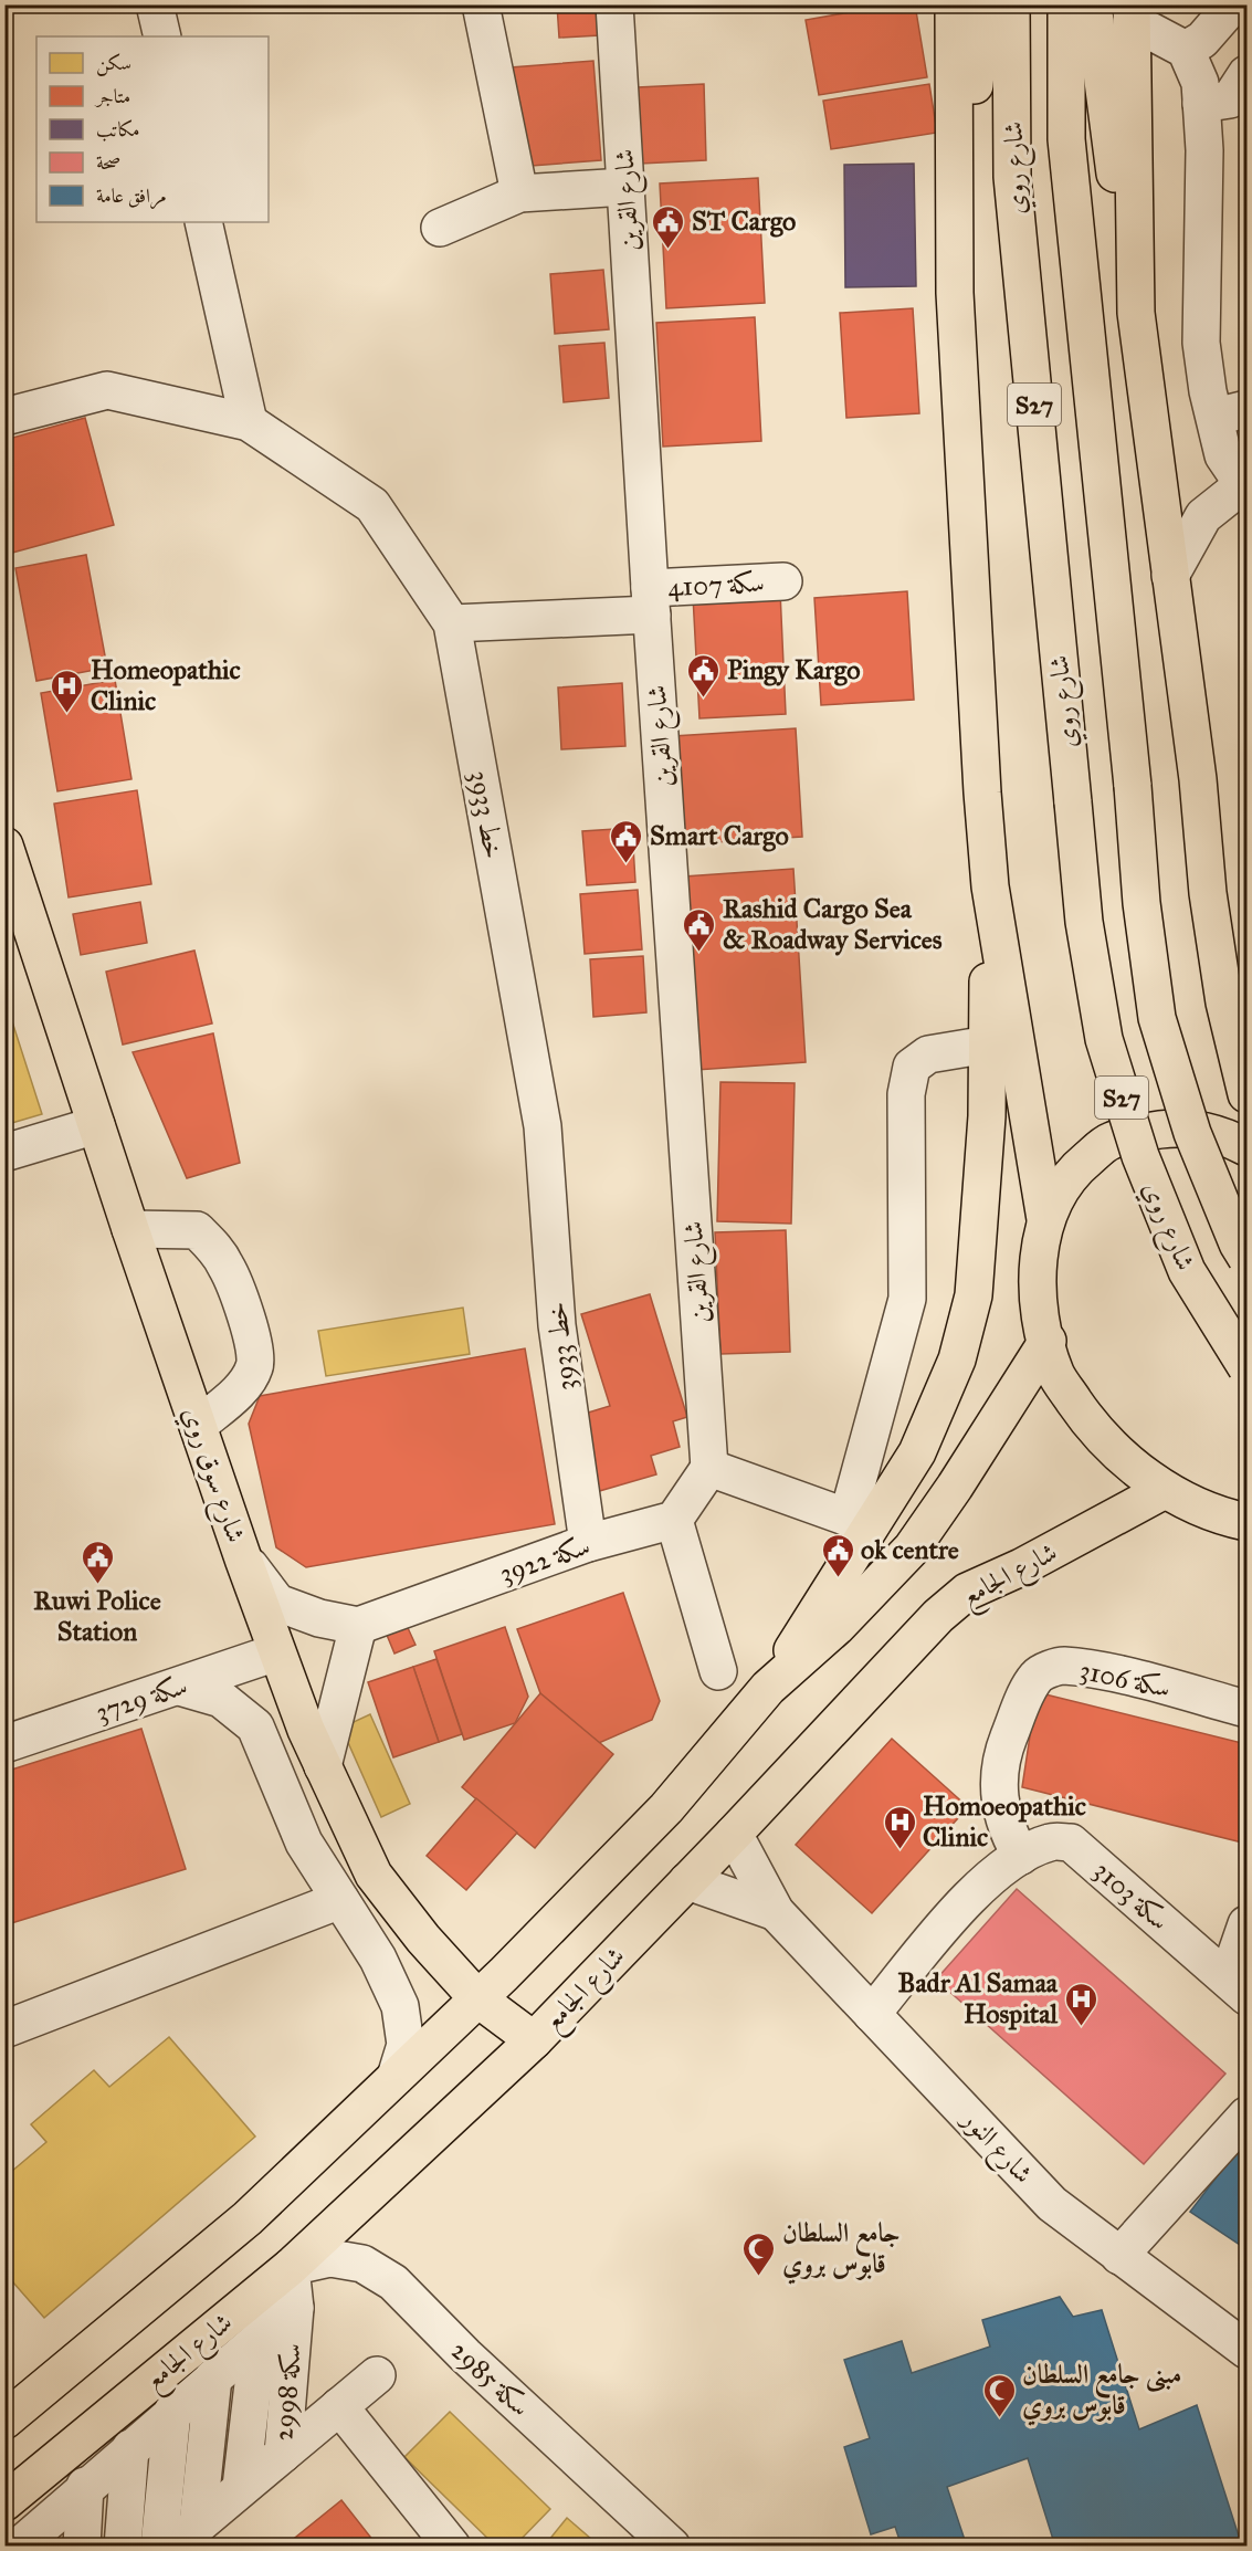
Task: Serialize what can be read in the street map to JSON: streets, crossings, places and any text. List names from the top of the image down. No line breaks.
{"streets":{"main road":["شارع روي","S27","شارع سوق روي","شارع الجامع"],"street":["شارع القرين","سكة 4107","3933 خط","سكة 3922","سكة 3106","سكة 3729","سكة 3103","شارع النور","سكة 2985","سكة 2998"]},"crossings":[["شارع القرين","سكة 4107"],["سكة 4107","3933 خط"],["3933 خط","سكة 3922"],["شارع سوق روي","شارع الجامع"],["شارع سوق روي","سكة 3729"],["شارع الجامع","شارع النور"],["شارع الجامع","سكة 2985"],["شارع الجامع","سكة 2998"],["سكة 3106","سكة 3103"],["سكة 3103","شارع النور"],["سكة 2985","سكة 2998"]],"places":{"public building":["ST Cargo","Pingy Kargo","Smart Cargo","Rashid Cargo Sea & Roadway Services","ok centre","Ruwi Police Station"],"hospital":["Homeopathic Clinic","Homoeopathic Clinic","Badr Al Samaa Hospital"],"mosque":["جامع السلطان قابوس بروي","مبنى جامع السلطان قابوس بروي"]},"legend":["سكن","متاجر","مكاتب","صحة","مرافق عامة"]}
